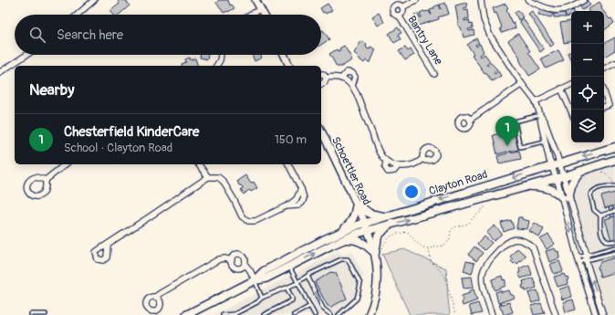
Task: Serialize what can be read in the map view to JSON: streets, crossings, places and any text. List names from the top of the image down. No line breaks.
{"streets":{"main road":["Clayton Road"],"street":["Bantry Lane","Schoettler Road"]},"crossings":[["Schoettler Road","Clayton Road"]],"page":{"map_buttons":["+","−"],"search":"Search here","heading":"Nearby","list":[{"mark":"1","name":"Chesterfield KinderCare","note":"School · Clayton Road","value":"150 m"}],"pins":"1"}}
